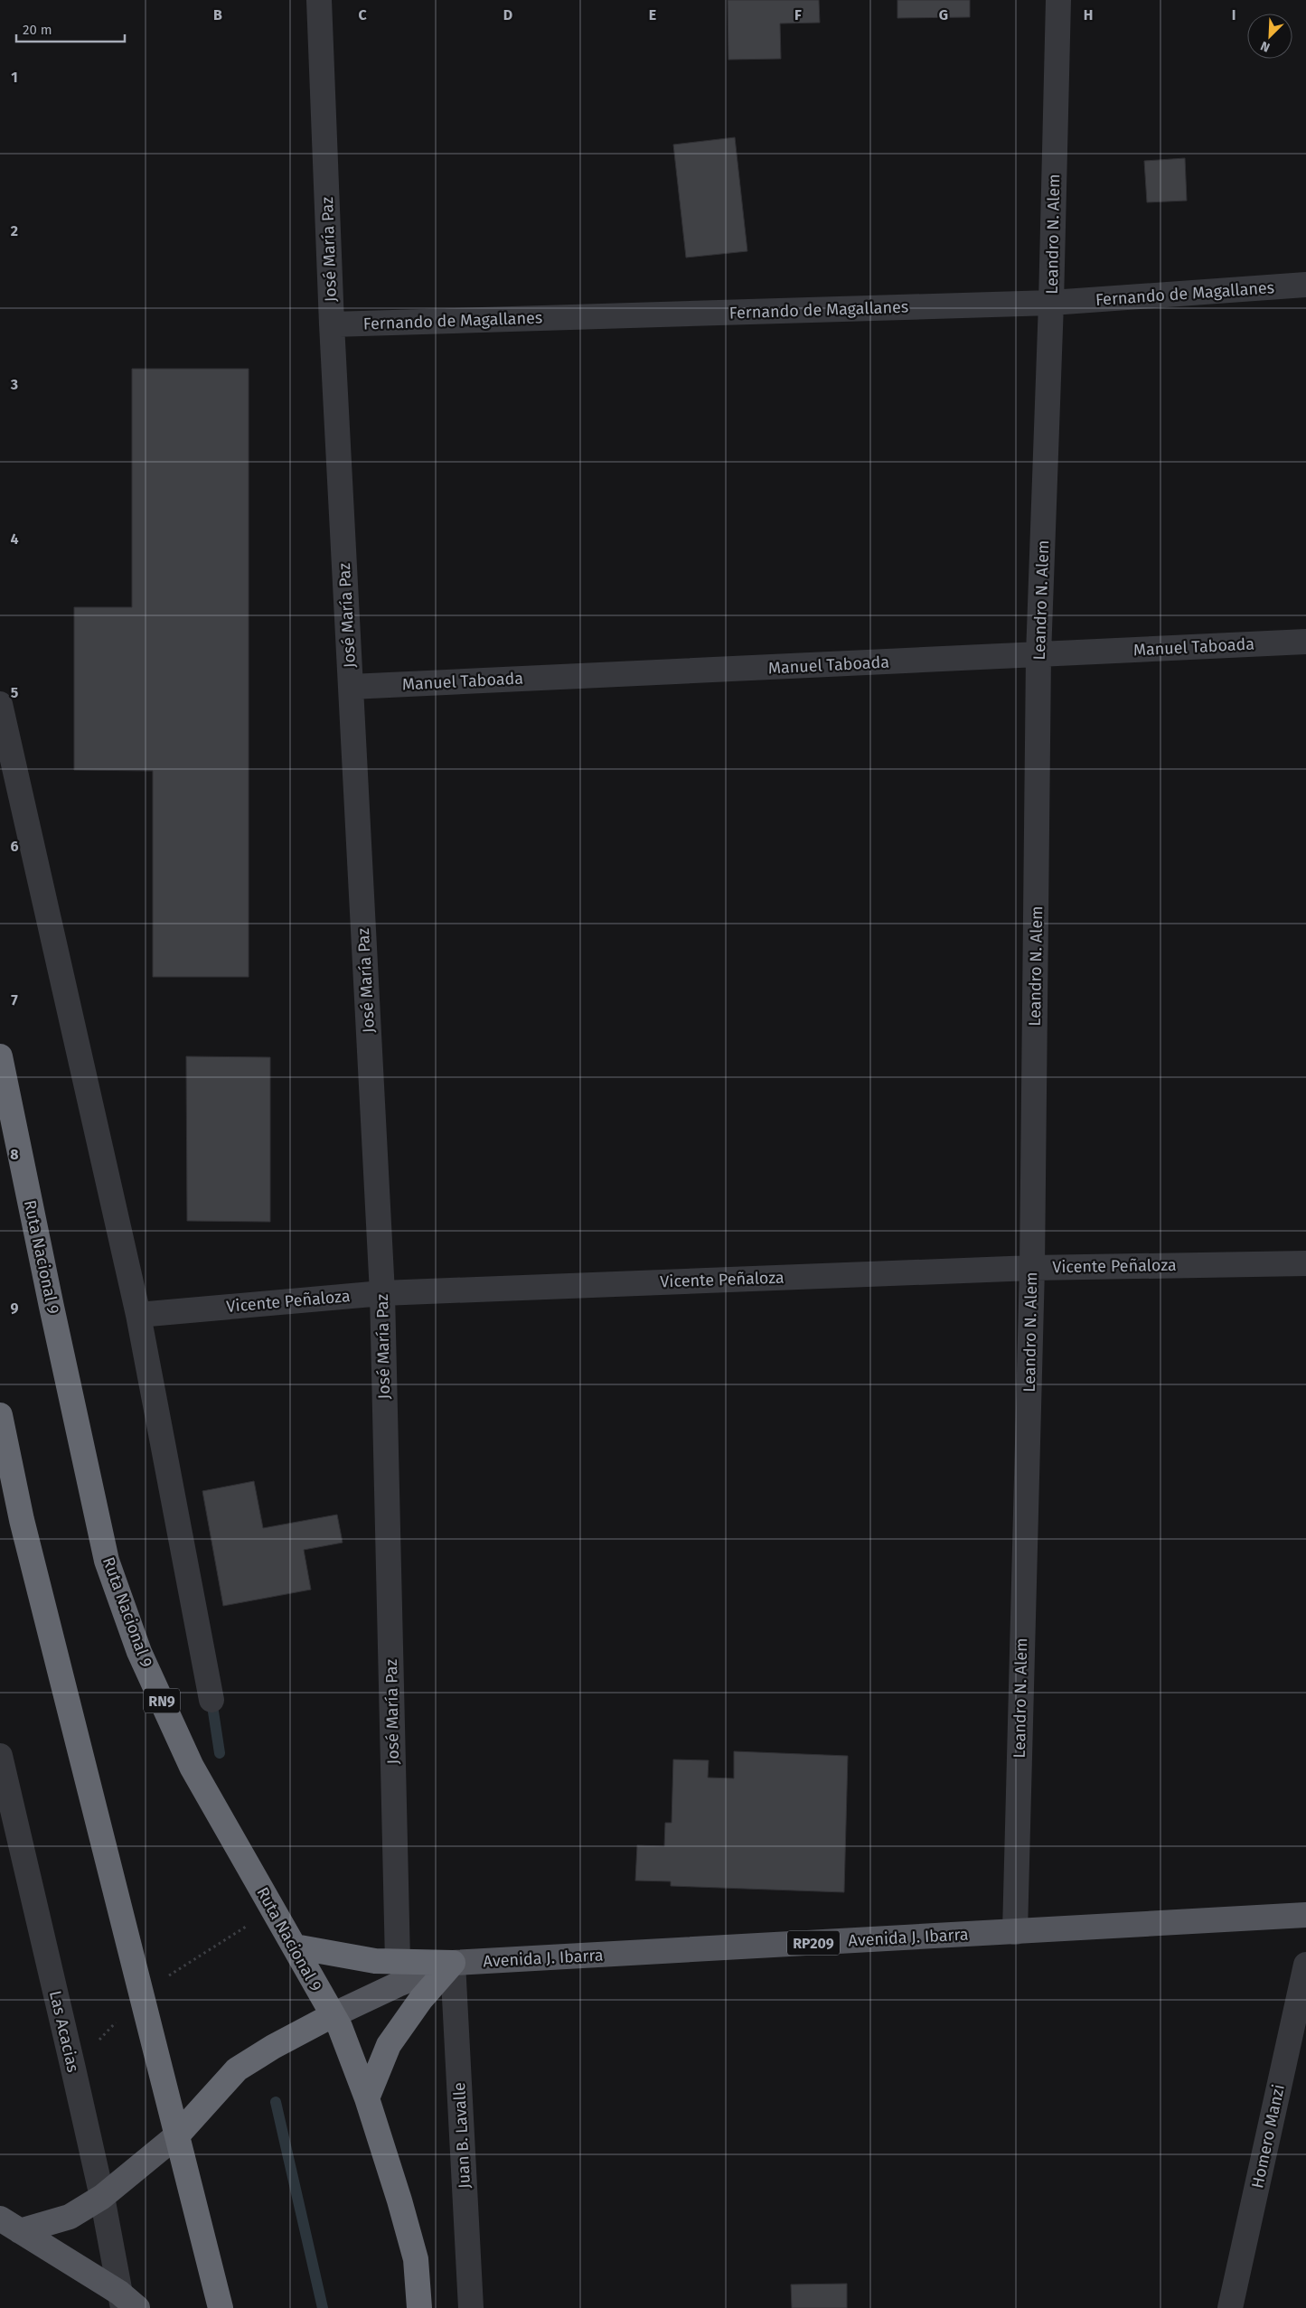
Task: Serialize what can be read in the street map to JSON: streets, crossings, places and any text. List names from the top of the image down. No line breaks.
{"streets":{"highway":["Ruta Nacional 9","RN9"],"main road":["Avenida J. Ibarra","RP209"],"street":["Leandro N. Alem","José María Paz","Fernando de Magallanes","Manuel Taboada","Vicente Peñaloza","Las Acacias","Juan B. Lavalle","Homero Manzi"]},"crossings":[["Leandro N. Alem","Fernando de Magallanes"],["Leandro N. Alem","Manuel Taboada"],["Leandro N. Alem","Vicente Peñaloza"],["Leandro N. Alem","Avenida J. Ibarra"],["José María Paz","Fernando de Magallanes"],["José María Paz","Manuel Taboada"],["José María Paz","Vicente Peñaloza"],["Ruta Nacional 9","Avenida J. Ibarra"],["Avenida J. Ibarra","Juan B. Lavalle"]],"scale_bar":"20 m","north":"bottom left","grid":{"columns":["B","C","D","E","F","G","H","I"],"rows":["1","2","3","4","5","6","7","8","9"]}}
